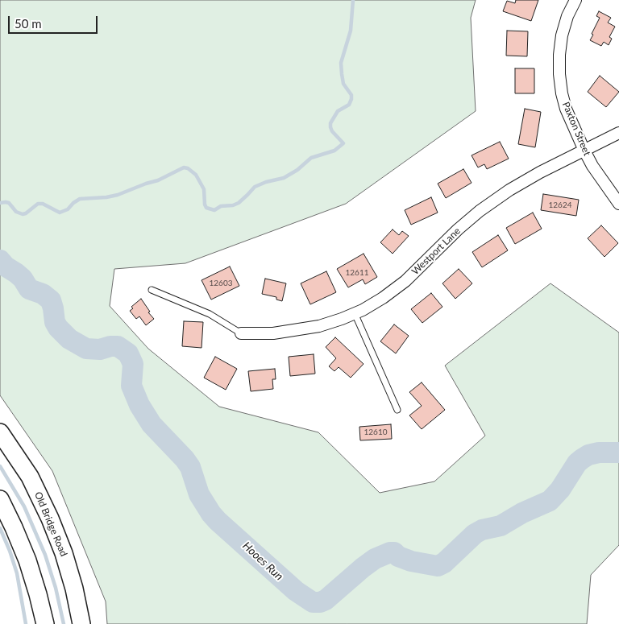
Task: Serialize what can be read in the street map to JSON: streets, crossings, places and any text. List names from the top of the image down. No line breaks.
{"streets":{"main road":["Old Bridge Road"],"street":["Paxton Street","Westport Lane"]},"crossings":[["Paxton Street","Westport Lane"]],"water":["Hooes Run"],"house_numbers":["12624","12611","12603","12610"],"scale_bar":"50 m"}
